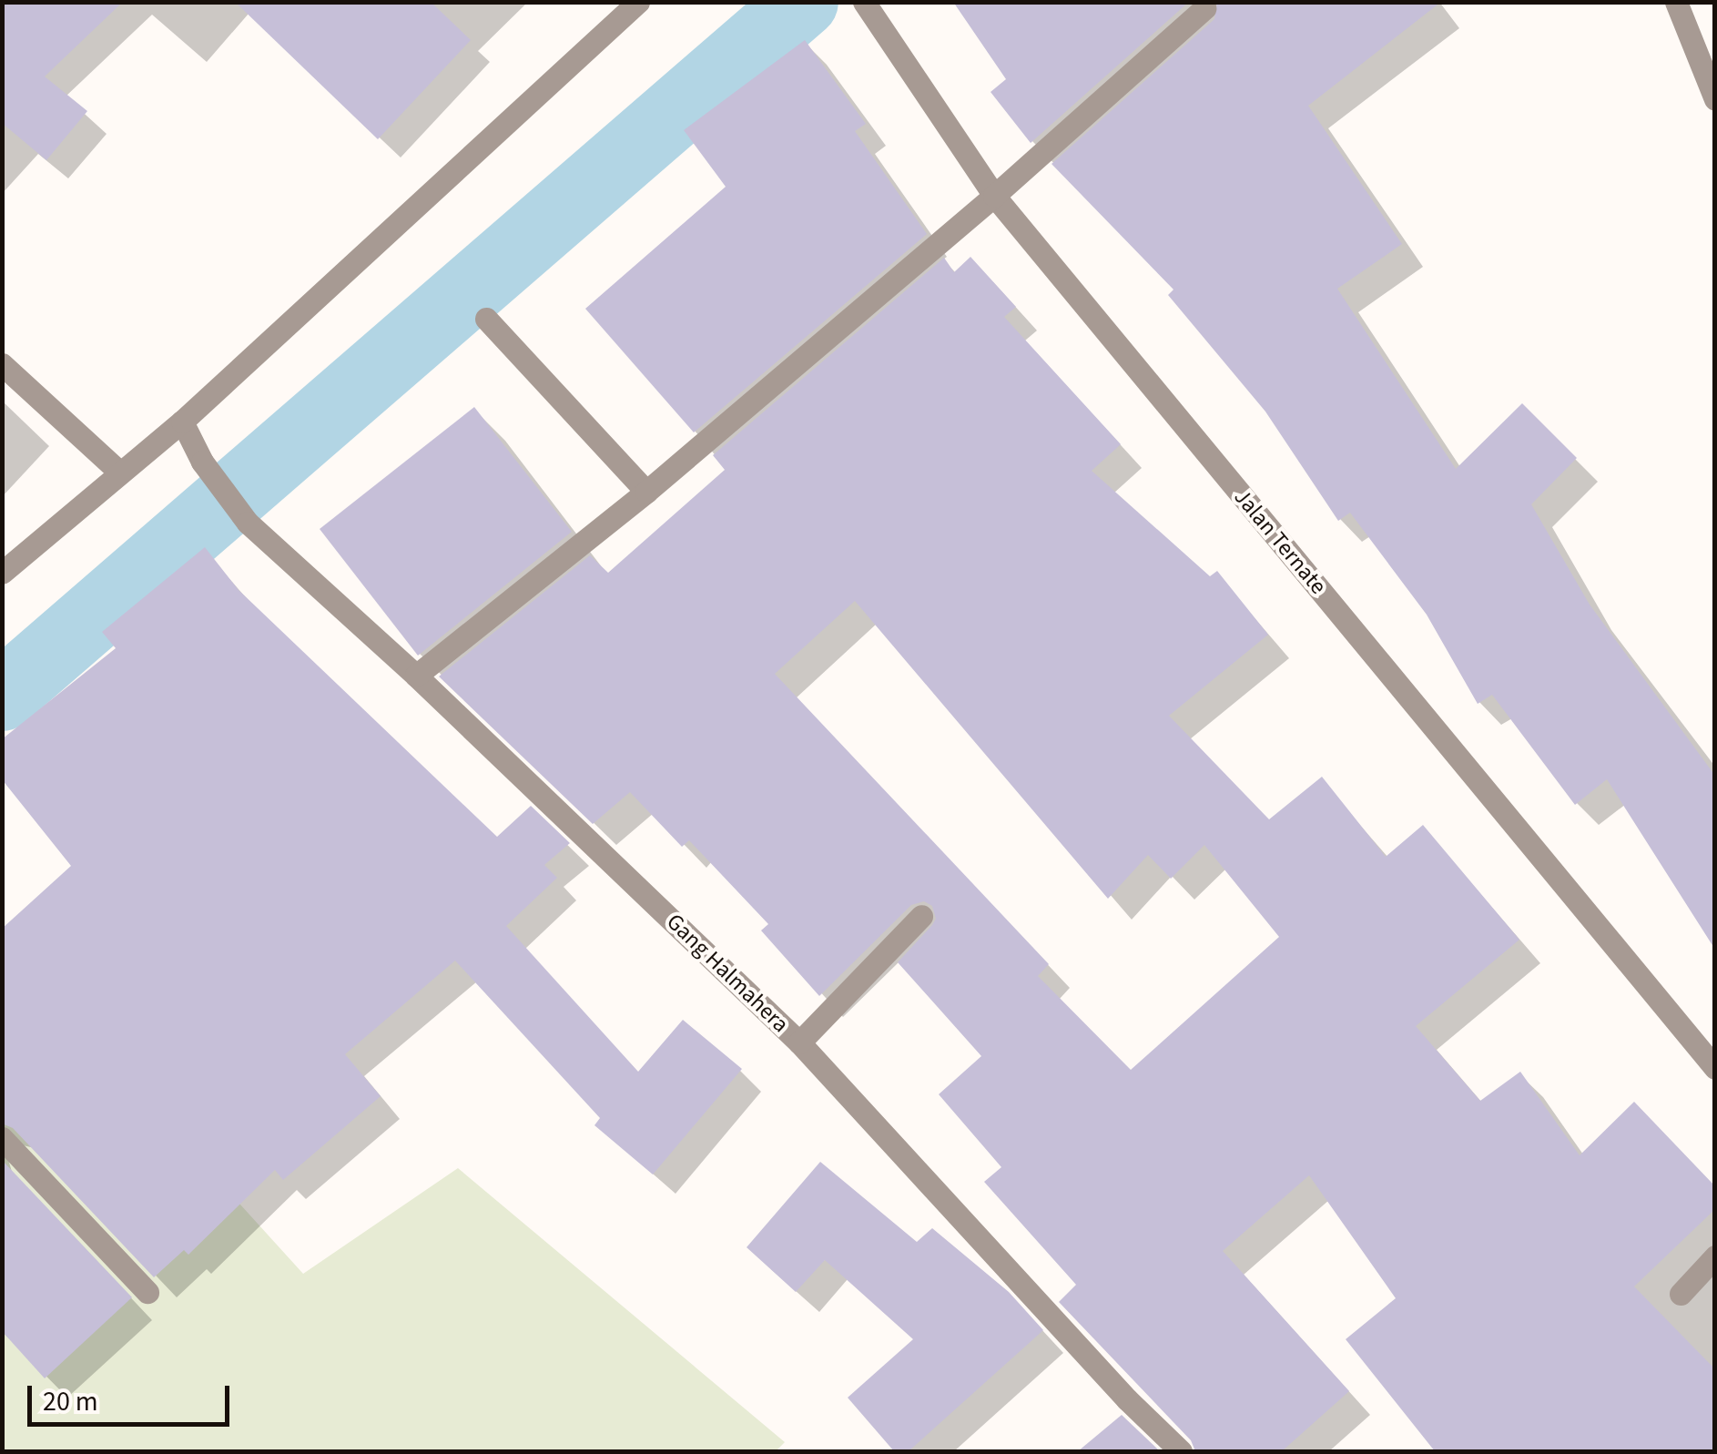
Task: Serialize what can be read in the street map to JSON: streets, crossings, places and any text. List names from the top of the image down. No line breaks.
{"streets":{"street":["Jalan Ternate","Gang Halmahera"]},"scale_bar":"20 m"}
